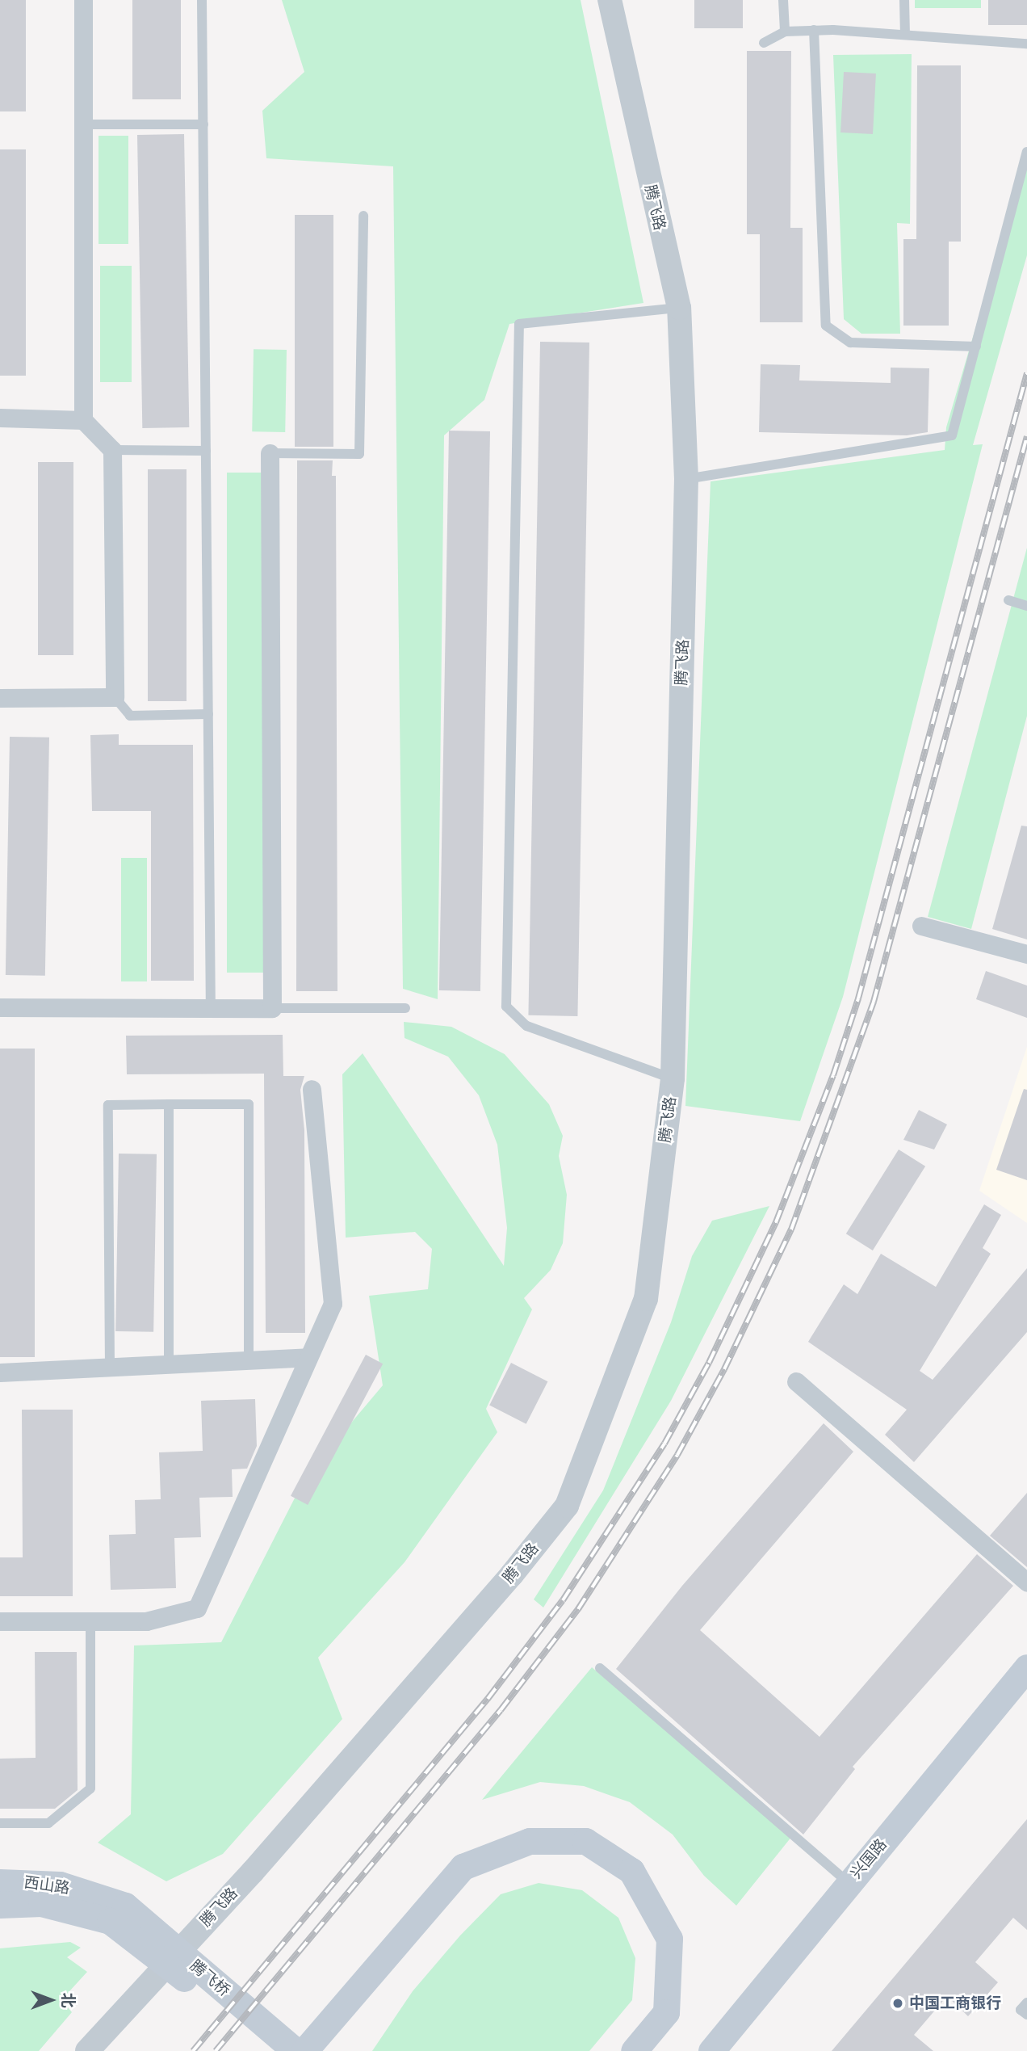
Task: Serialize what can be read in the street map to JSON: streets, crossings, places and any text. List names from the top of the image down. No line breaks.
{"streets":{"main road":["兴国路","西山路","腾飞桥"],"street":["腾飞路"]},"crossings":[["西山路","腾飞桥"]],"places":["中国工商银行"],"north":"right"}
